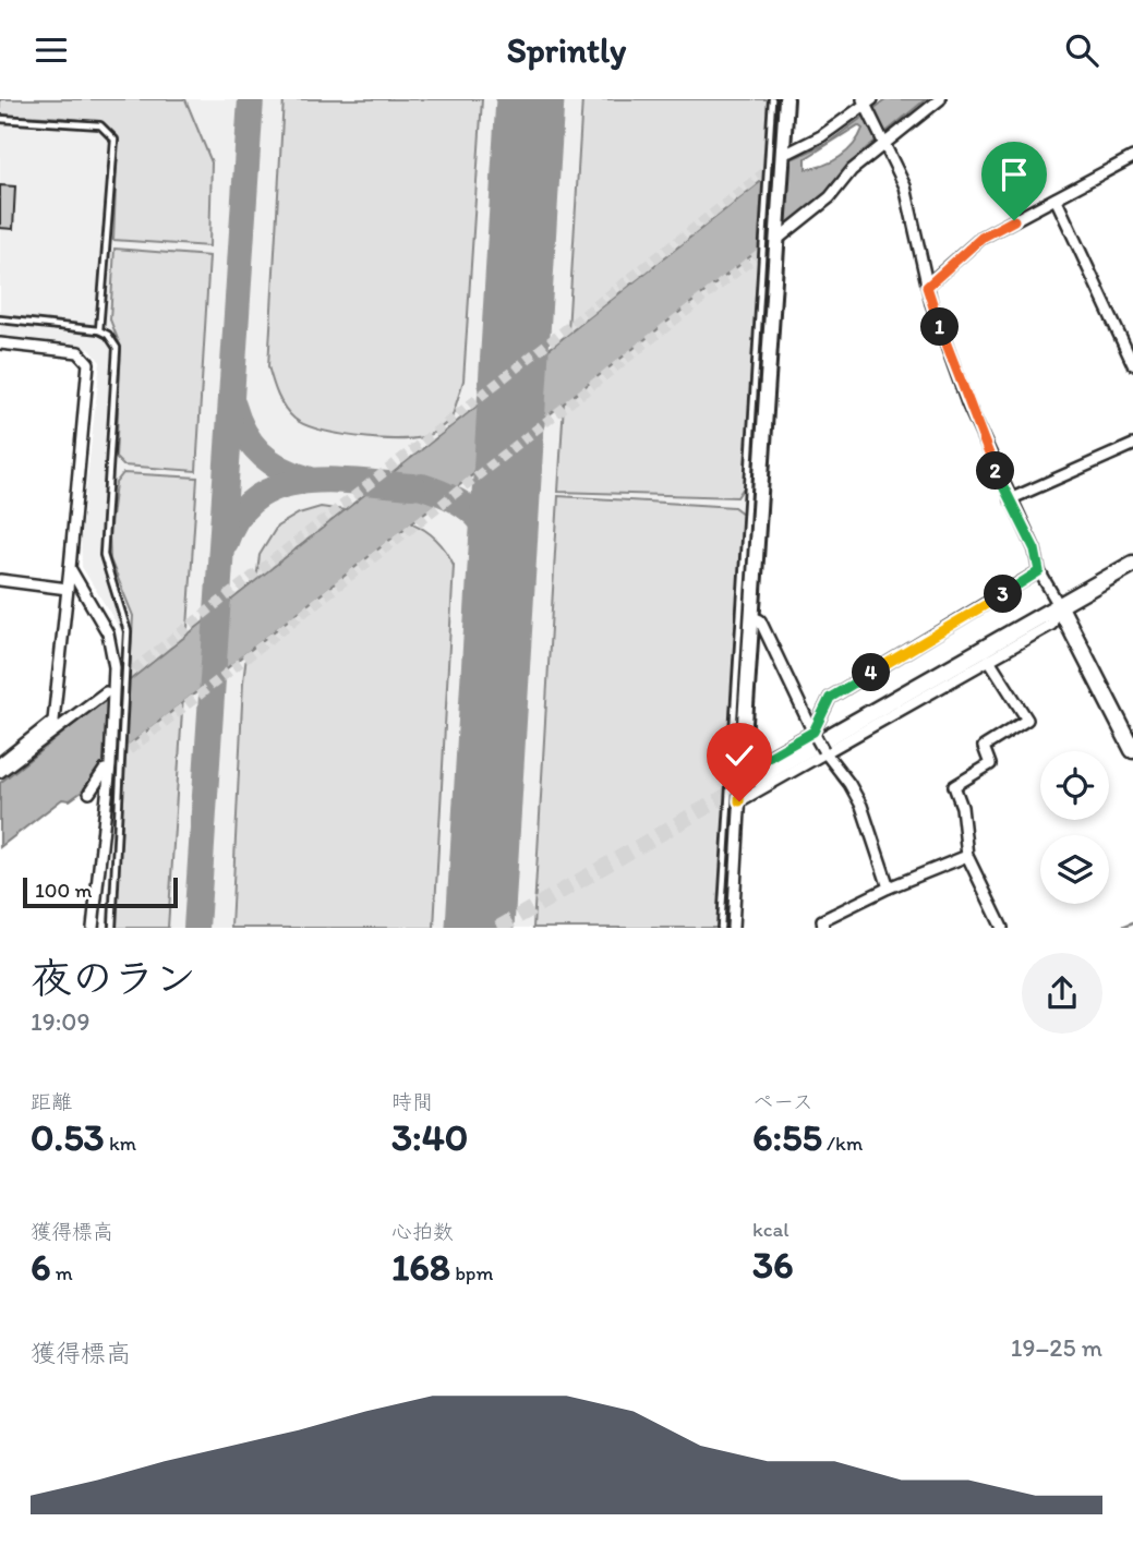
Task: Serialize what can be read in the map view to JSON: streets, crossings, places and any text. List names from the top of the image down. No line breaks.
{"scale_bar":"100 m","page":{"header":"Sprintly","pins":["1","2","3","4"],"scale":"100 m","heading":["夜のラン","19:09"],"stats":[["距離","0.53 km"],["時間","3:40"],["ペース","6:55 /km"],["獲得標高","6 m"],["心拍数","168 bpm"],["kcal","36"]],"chart":["獲得標高","19–25 m"]}}
